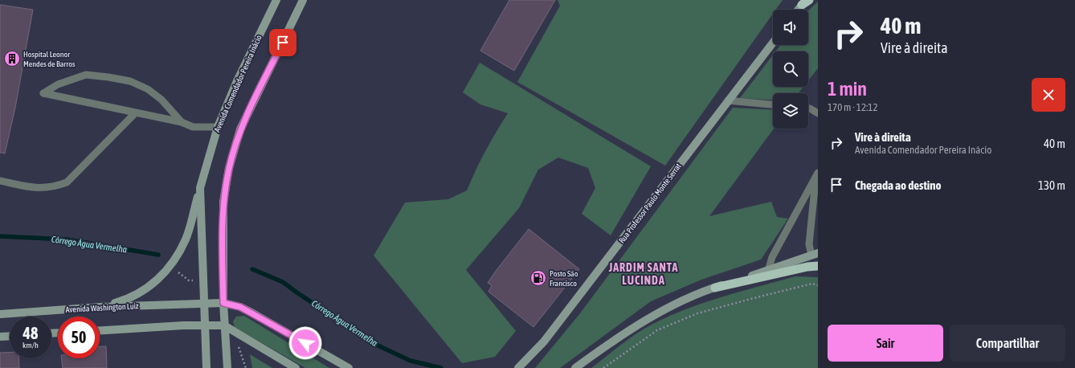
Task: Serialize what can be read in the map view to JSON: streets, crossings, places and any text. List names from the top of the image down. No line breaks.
{"streets":{"main road":["Avenida Comendador Pereira Inácio","Rua Professor Paulo Monte Serrat","Avenida Washington Luiz"]},"crossings":[["Avenida Comendador Pereira Inácio","Avenida Washington Luiz"]],"districts":["JARDIM SANTA LUCINDA"],"water":["Córrego Água Vermelha","Córrego Àgua Vermelha"],"places":{"building":["Hospital Leonor Mendes de Barros"],"fuel station":["Posto São Francisco"]},"page":{"turn":["40 m","Vire à direita"],"heading":["1 min","170 m · 12:12"],"list":[{"name":"Vire à direita","note":"Avenida Comendador Pereira Inácio","value":"40 m"},{"name":"Chegada ao destino","value":"130 m"}],"speed":"48 km/h","limit":"50","buttons":["Sair","Compartilhar"]}}
